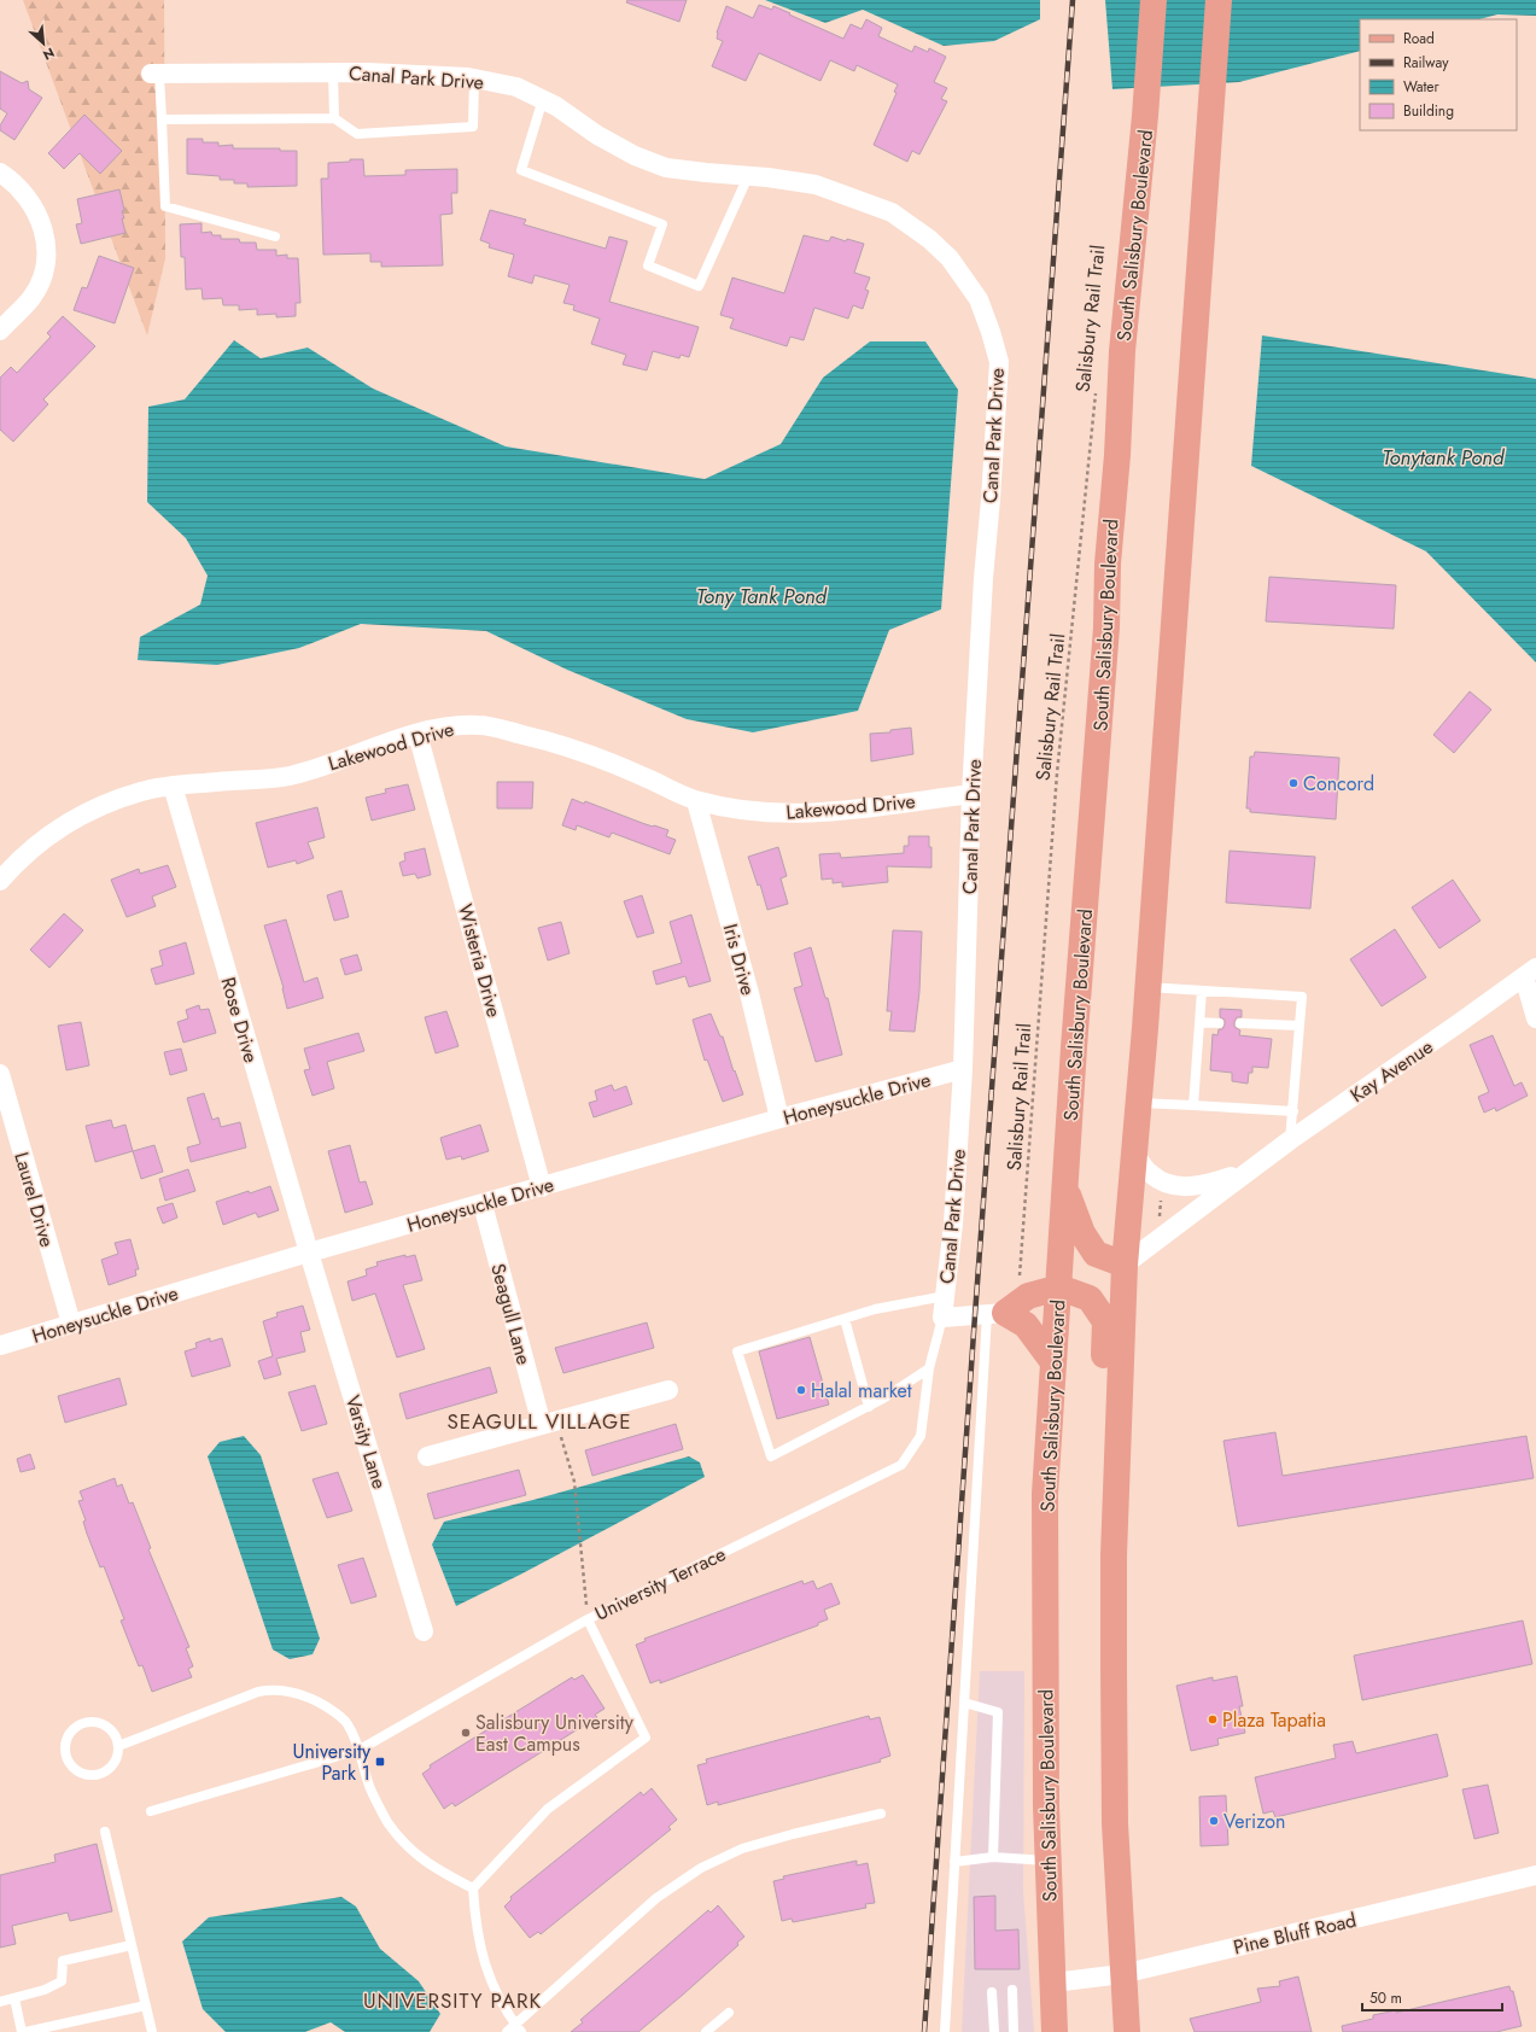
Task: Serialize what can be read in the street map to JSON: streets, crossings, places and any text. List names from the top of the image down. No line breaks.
{"streets":{"main road":["South Salisbury Boulevard"],"street":["Canal Park Drive","Lakewood Drive","Iris Drive","Wisteria Drive","Rose Drive","Kay Avenue","Honeysuckle Drive","Laurel Drive","Seagull Lane","Varsity Lane","Pine Bluff Road"],"lane":["University Terrace"],"path":["Salisbury Rail Trail"]},"crossings":[["Canal Park Drive","Lakewood Drive"],["Canal Park Drive","Honeysuckle Drive"],["Canal Park Drive","University Terrace"],["South Salisbury Boulevard","Pine Bluff Road"],["Lakewood Drive","Iris Drive"],["Lakewood Drive","Wisteria Drive"],["Lakewood Drive","Rose Drive"],["Iris Drive","Honeysuckle Drive"],["Wisteria Drive","Honeysuckle Drive"],["Rose Drive","Honeysuckle Drive"],["Rose Drive","Varsity Lane"],["Honeysuckle Drive","Laurel Drive"],["Honeysuckle Drive","Seagull Lane"],["Honeysuckle Drive","Varsity Lane"]],"districts":["SEAGULL VILLAGE","UNIVERSITY PARK"],"water":["Tonytank Pond","Tony Tank Pond"],"places":{"other":["Concord","Halal market","Plaza Tapatia","Salisbury University East Campus","Verizon"],"transit":["University Park 1"]},"legend":["Road","Railway","Water","Building"],"scale_bar":"50 m","north":"bottom right"}
